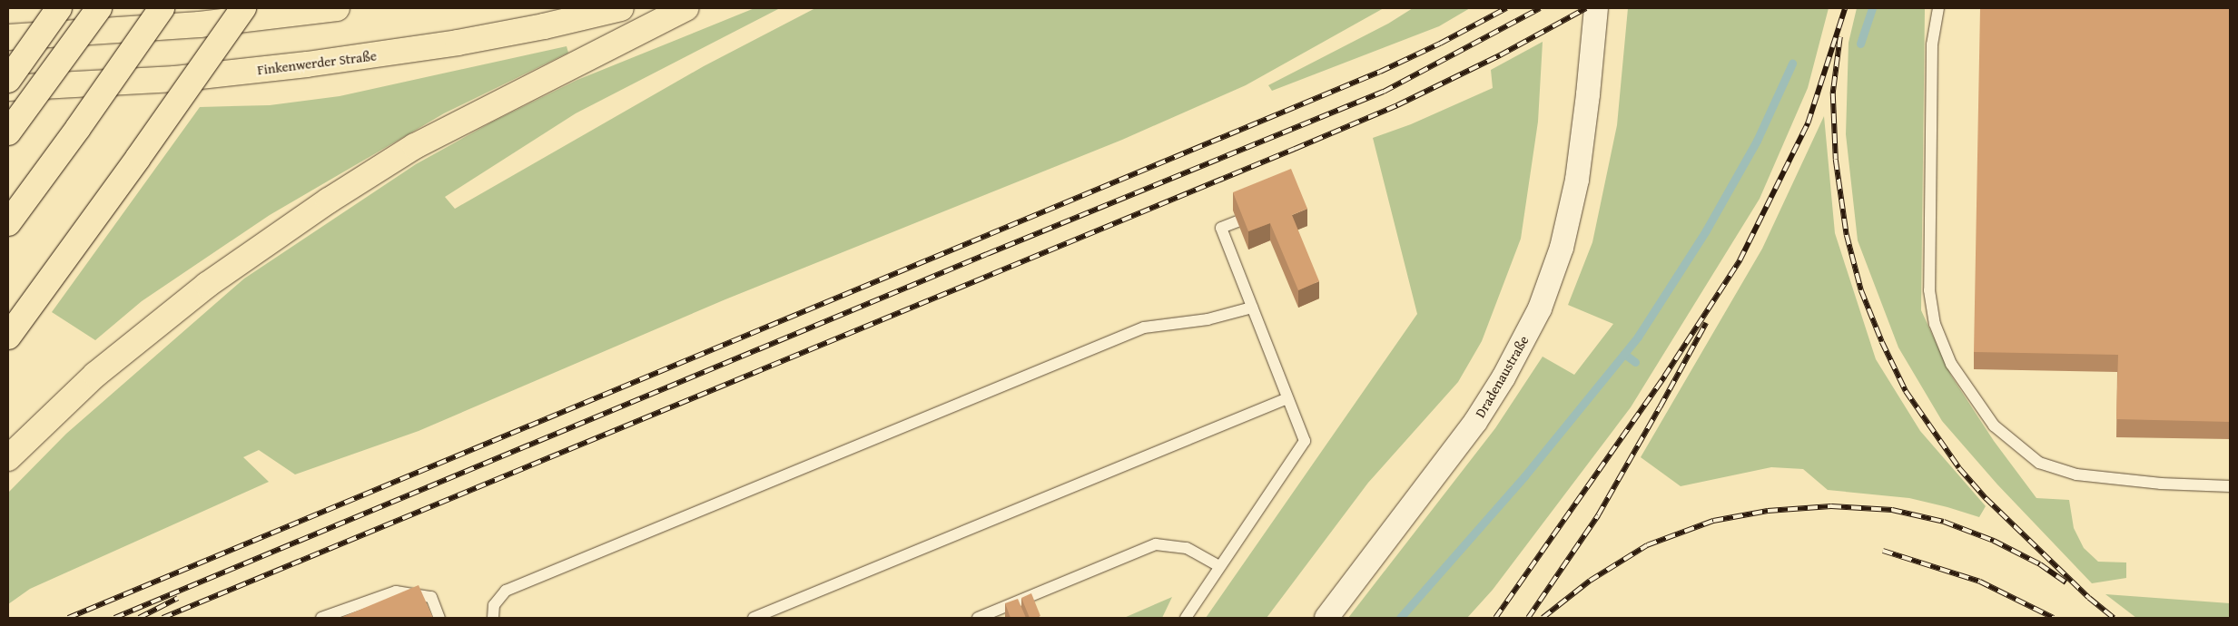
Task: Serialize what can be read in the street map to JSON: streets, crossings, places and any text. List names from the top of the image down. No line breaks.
{"streets":{"main road":["Finkenwerder Straße"],"street":["Dradenaustraße"]}}
